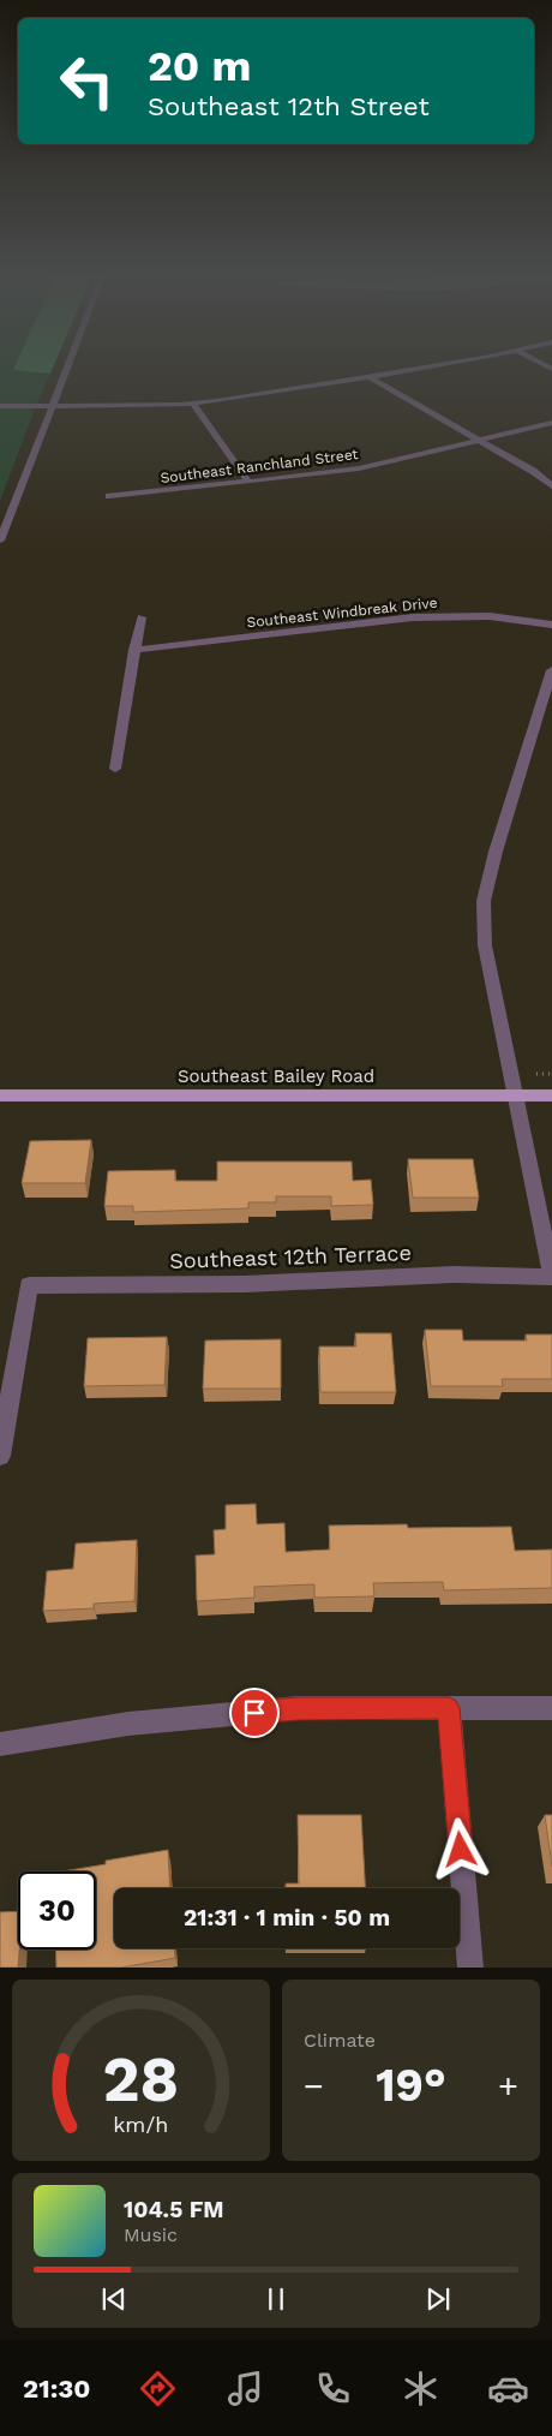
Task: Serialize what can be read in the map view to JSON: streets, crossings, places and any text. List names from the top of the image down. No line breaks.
{"streets":{"main road":["Southeast Bailey Road"],"street":["Southeast Ranchland Street","Southeast Windbreak Drive","Southeast 12th Terrace"]},"page":{"turn":["20 m","Southeast 12th Street"],"limit":"30","trip":"21:31 · 1 min · 50 m","tile":"Climate","heat":["−","19°","+"],"song":["104.5 FM","Music"],"tabs":"21:30","gauge":["28","km/h"]}}
